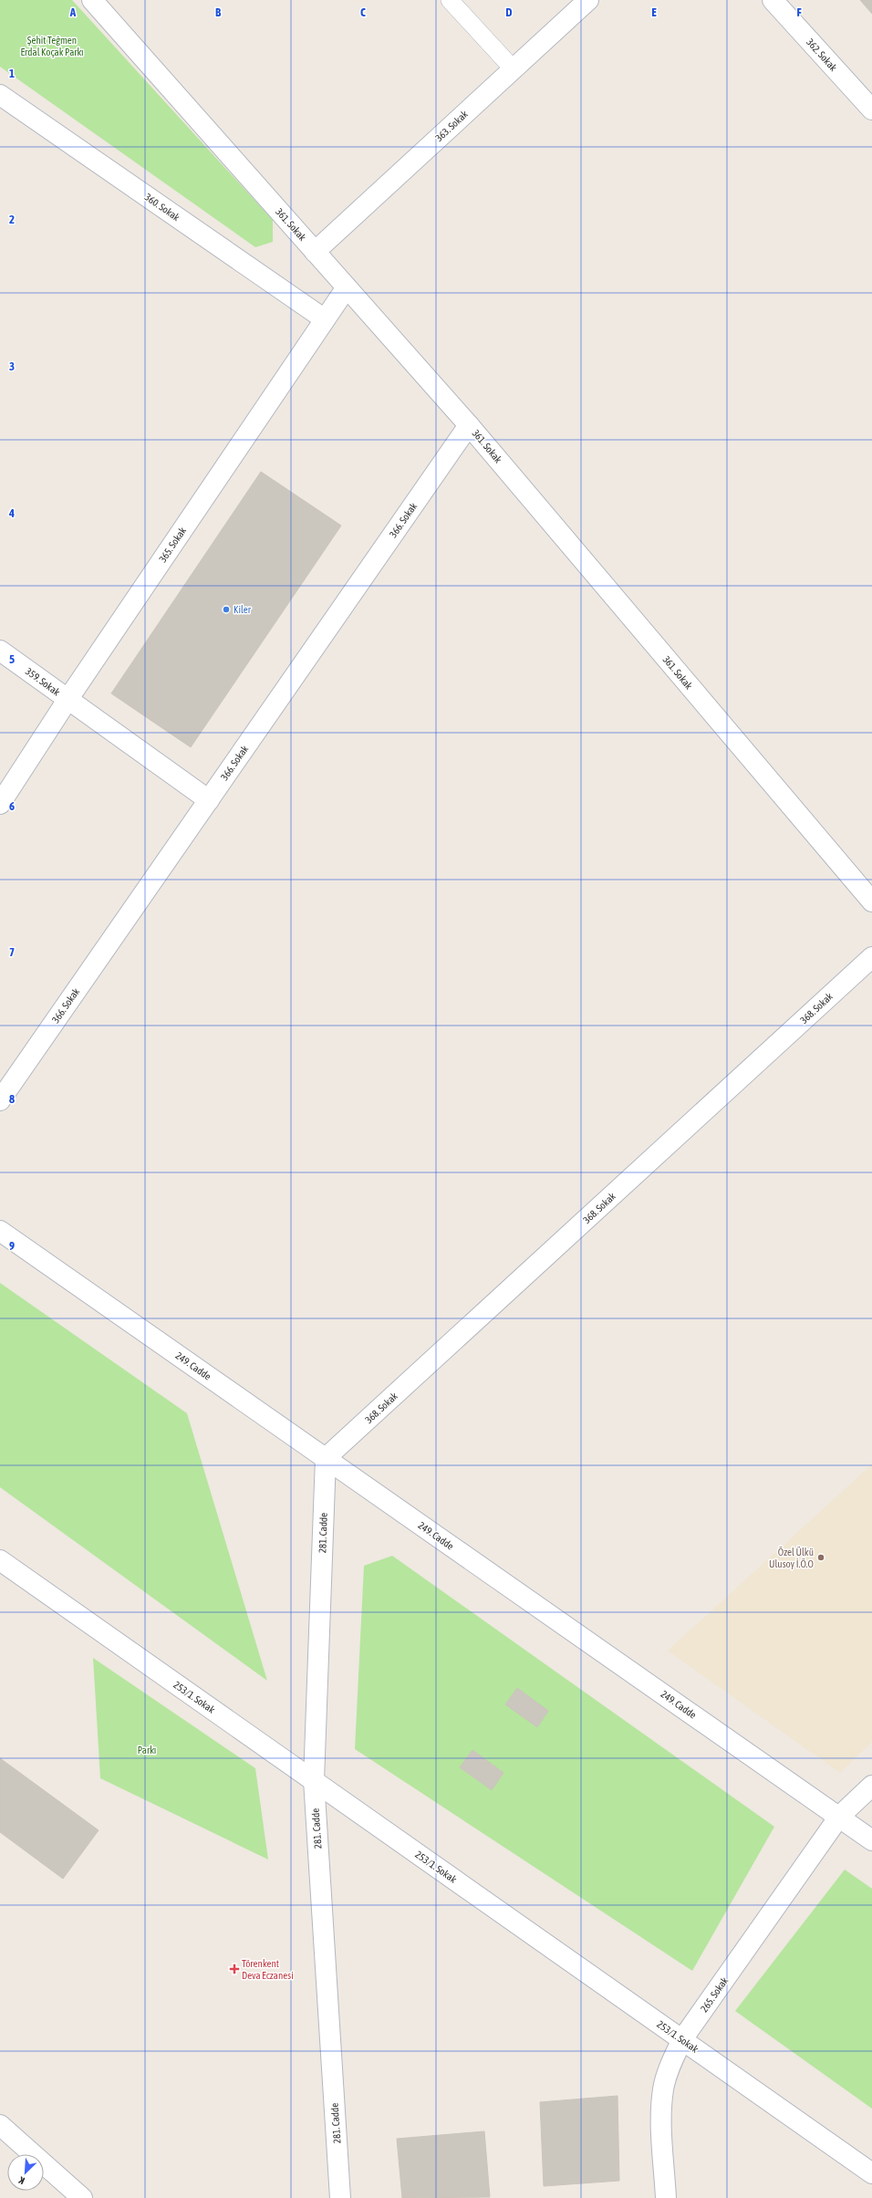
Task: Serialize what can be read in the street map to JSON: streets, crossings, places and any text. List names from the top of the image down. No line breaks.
{"streets":{"street":["362. Sokak","363. Sokak","360. Sokak","361. Sokak","366. Sokak","365. Sokak","359. Sokak","368. Sokak","249. Cadde","281. Cadde","253/1. Sokak","265. Sokak"]},"crossings":[["363. Sokak","361. Sokak"],["360. Sokak","365. Sokak"],["361. Sokak","366. Sokak"],["361. Sokak","365. Sokak"],["366. Sokak","359. Sokak"],["365. Sokak","359. Sokak"],["368. Sokak","249. Cadde"],["368. Sokak","281. Cadde"],["249. Cadde","281. Cadde"],["249. Cadde","265. Sokak"],["281. Cadde","253/1. Sokak"],["253/1. Sokak","265. Sokak"]],"parks":["Şehit Teğmen Erdal Koçak Parkı","Parkı"],"places":{"other":["Kiler","Özel Ülkü Ulusoy İ.Ö.O"],"health":["Törenkent Deva Eczanesi"]},"north":"bottom left","grid":{"columns":["A","B","C","D","E","F"],"rows":["1","2","3","4","5","6","7","8","9"]}}
